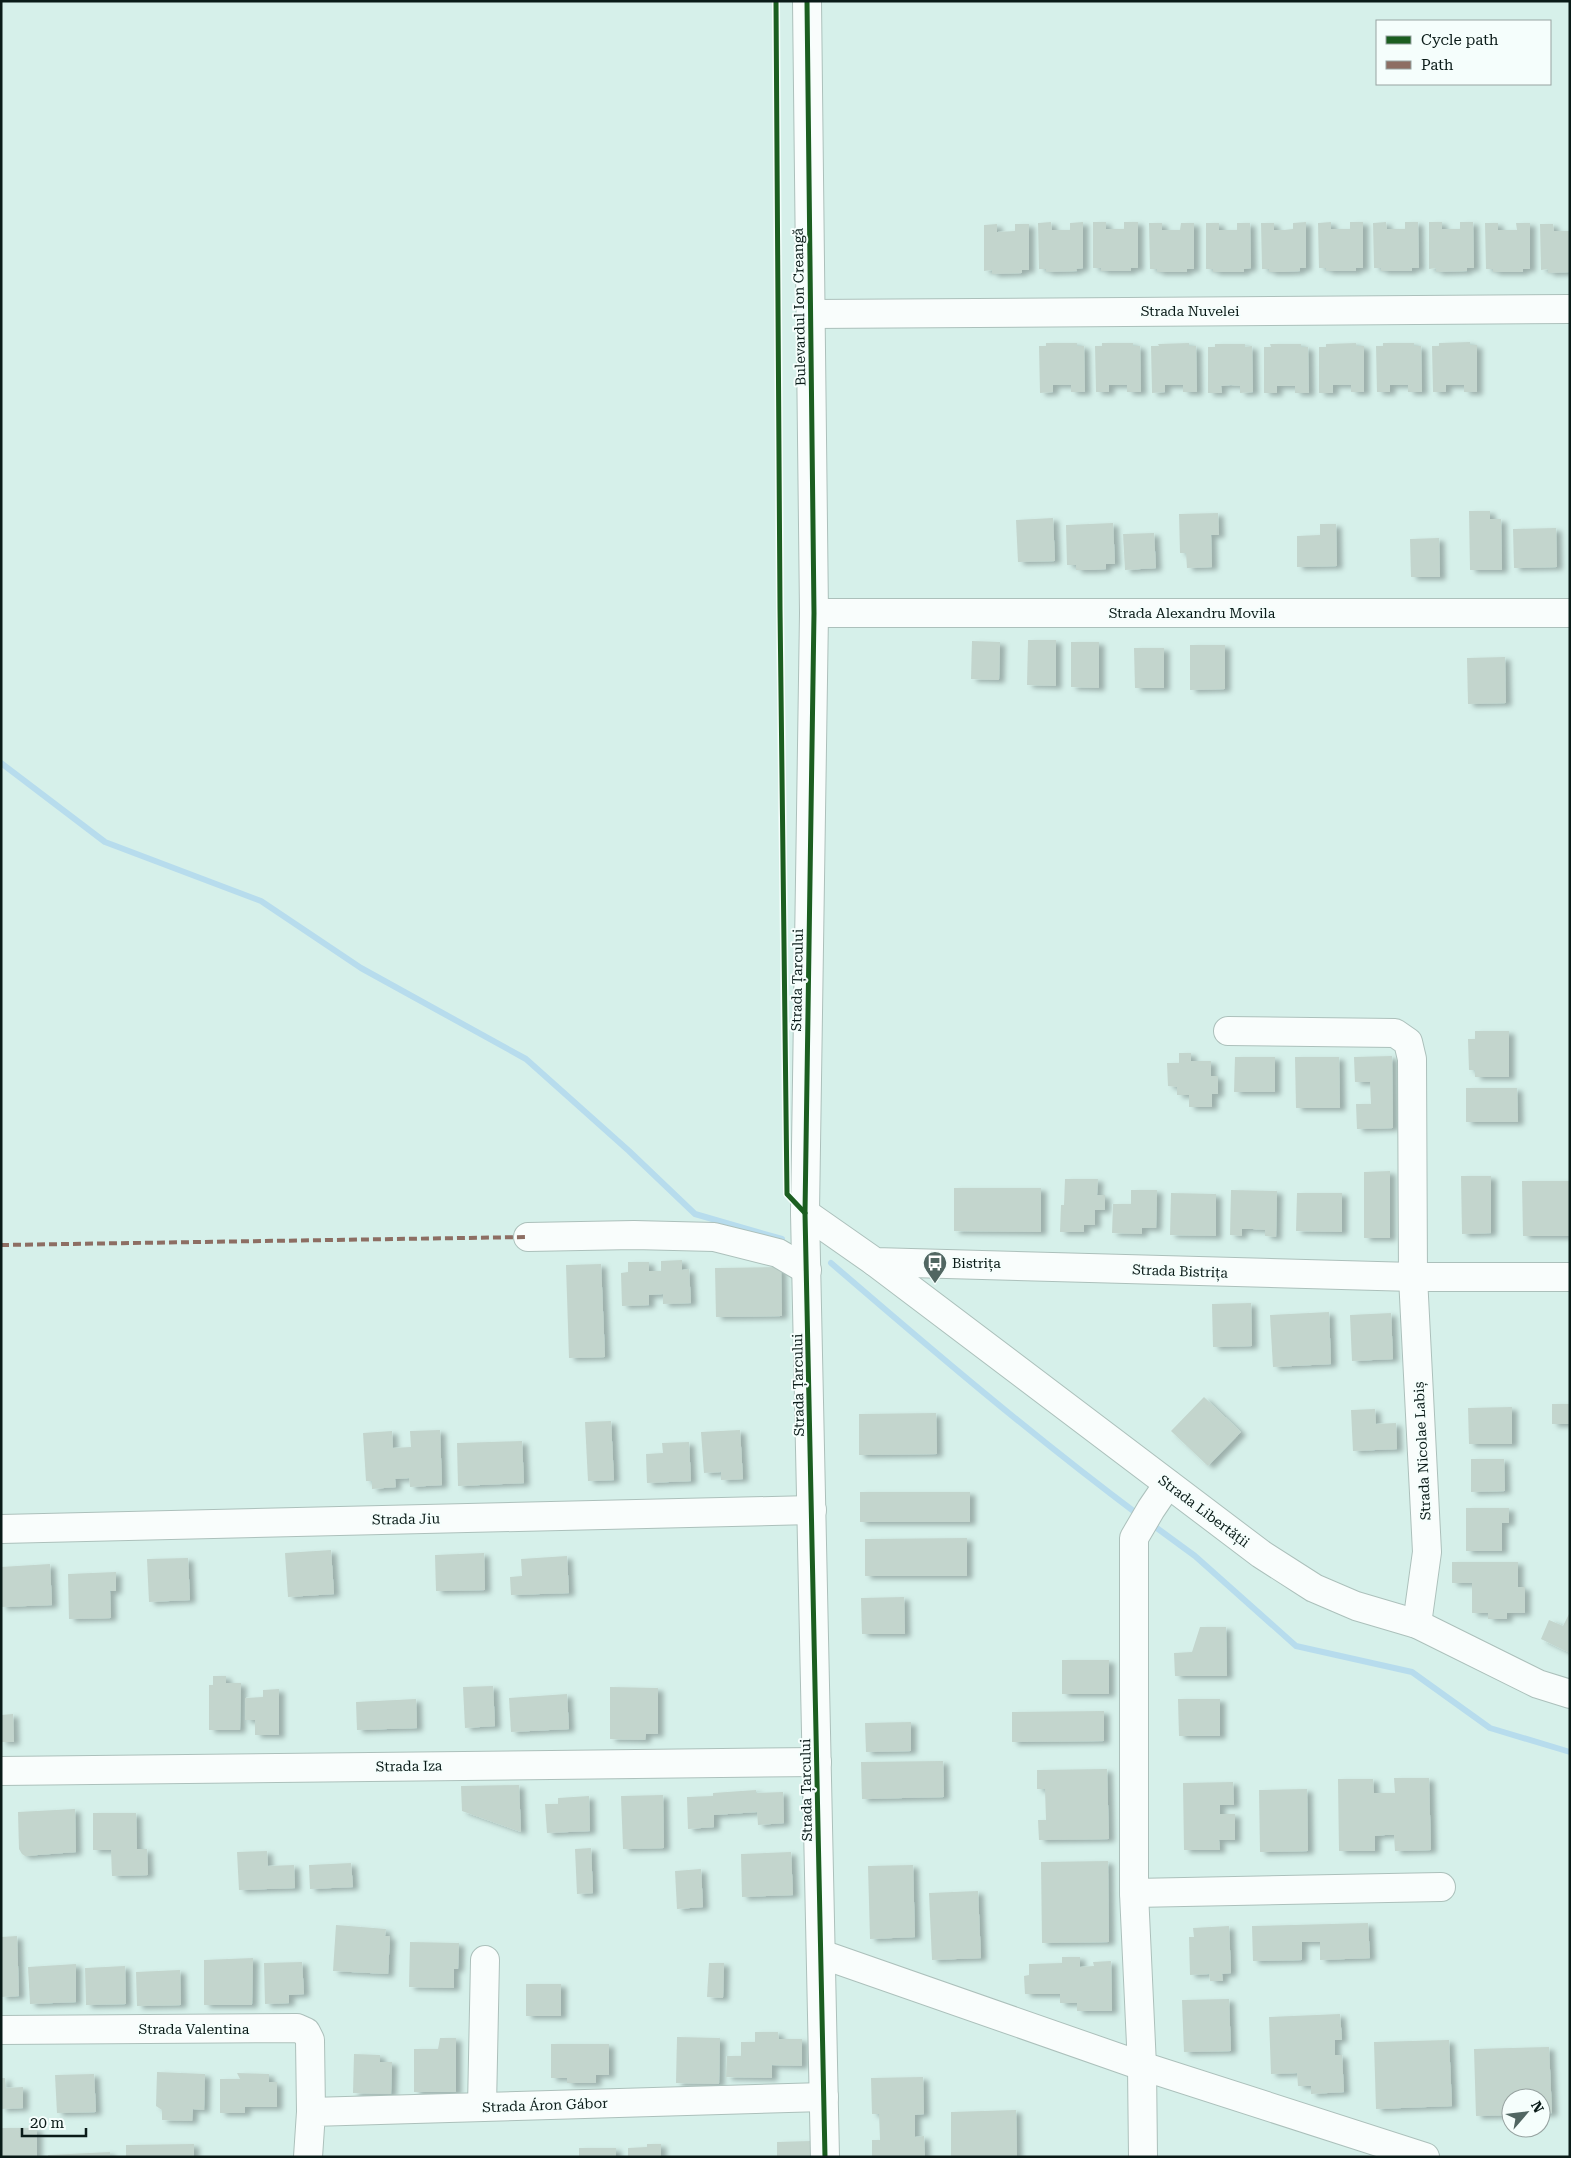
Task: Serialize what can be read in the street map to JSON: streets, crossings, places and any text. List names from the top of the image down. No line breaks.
{"streets":{"street":["Bulevardul Ion Creangă","Strada Nuvelei","Strada Alexandru Movila","Strada Țarcului","Strada Bistrița","Strada Nicolae Labiș","Strada Libertății","Strada Jiu","Strada Iza","Strada Valentina","Strada Áron Gábor"]},"crossings":[["Bulevardul Ion Creangă","Strada Nuvelei"],["Bulevardul Ion Creangă","Strada Alexandru Movila"],["Bulevardul Ion Creangă","Strada Țarcului"],["Strada Alexandru Movila","Strada Țarcului"],["Strada Țarcului","Strada Jiu"],["Strada Țarcului","Strada Iza"],["Strada Țarcului","Strada Áron Gábor"],["Strada Bistrița","Strada Nicolae Labiș"],["Strada Bistrița","Strada Libertății"],["Strada Nicolae Labiș","Strada Libertății"],["Strada Valentina","Strada Áron Gábor"]],"places":{"bus stop":["Bistrița"]},"legend":["Cycle path","Path"],"scale_bar":"20 m","north":"top right"}
